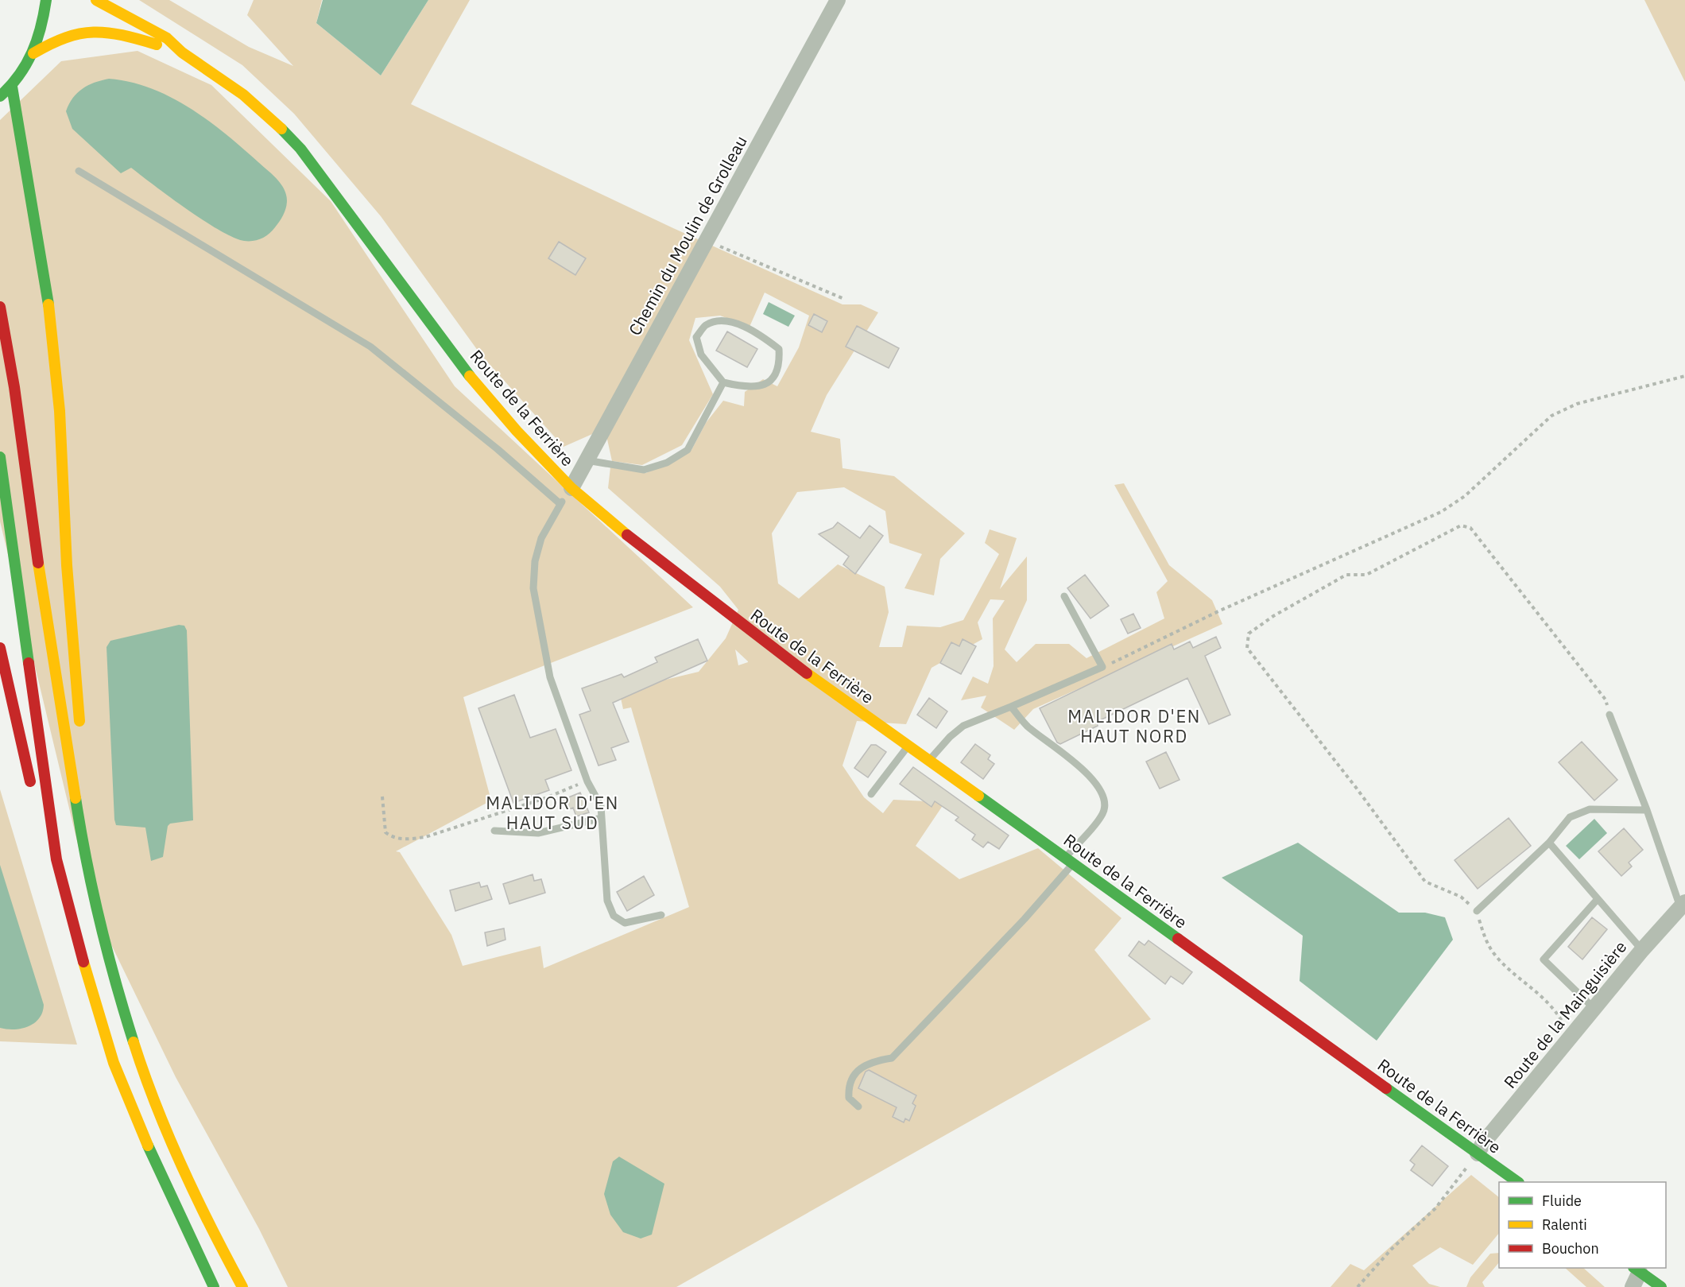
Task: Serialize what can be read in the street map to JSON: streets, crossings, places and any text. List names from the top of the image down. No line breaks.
{"streets":{"main road":["Route de la Ferrière"],"street":["Chemin du Moulin de Grolleau","Route de la Mainguisière"]},"crossings":[["Chemin du Moulin de Grolleau","Route de la Ferrière"],["Route de la Ferrière","Route de la Mainguisière"]],"districts":["MALIDOR D'EN HAUT NORD","MALIDOR D'EN HAUT SUD"],"legend":["Fluide","Ralenti","Bouchon"]}
